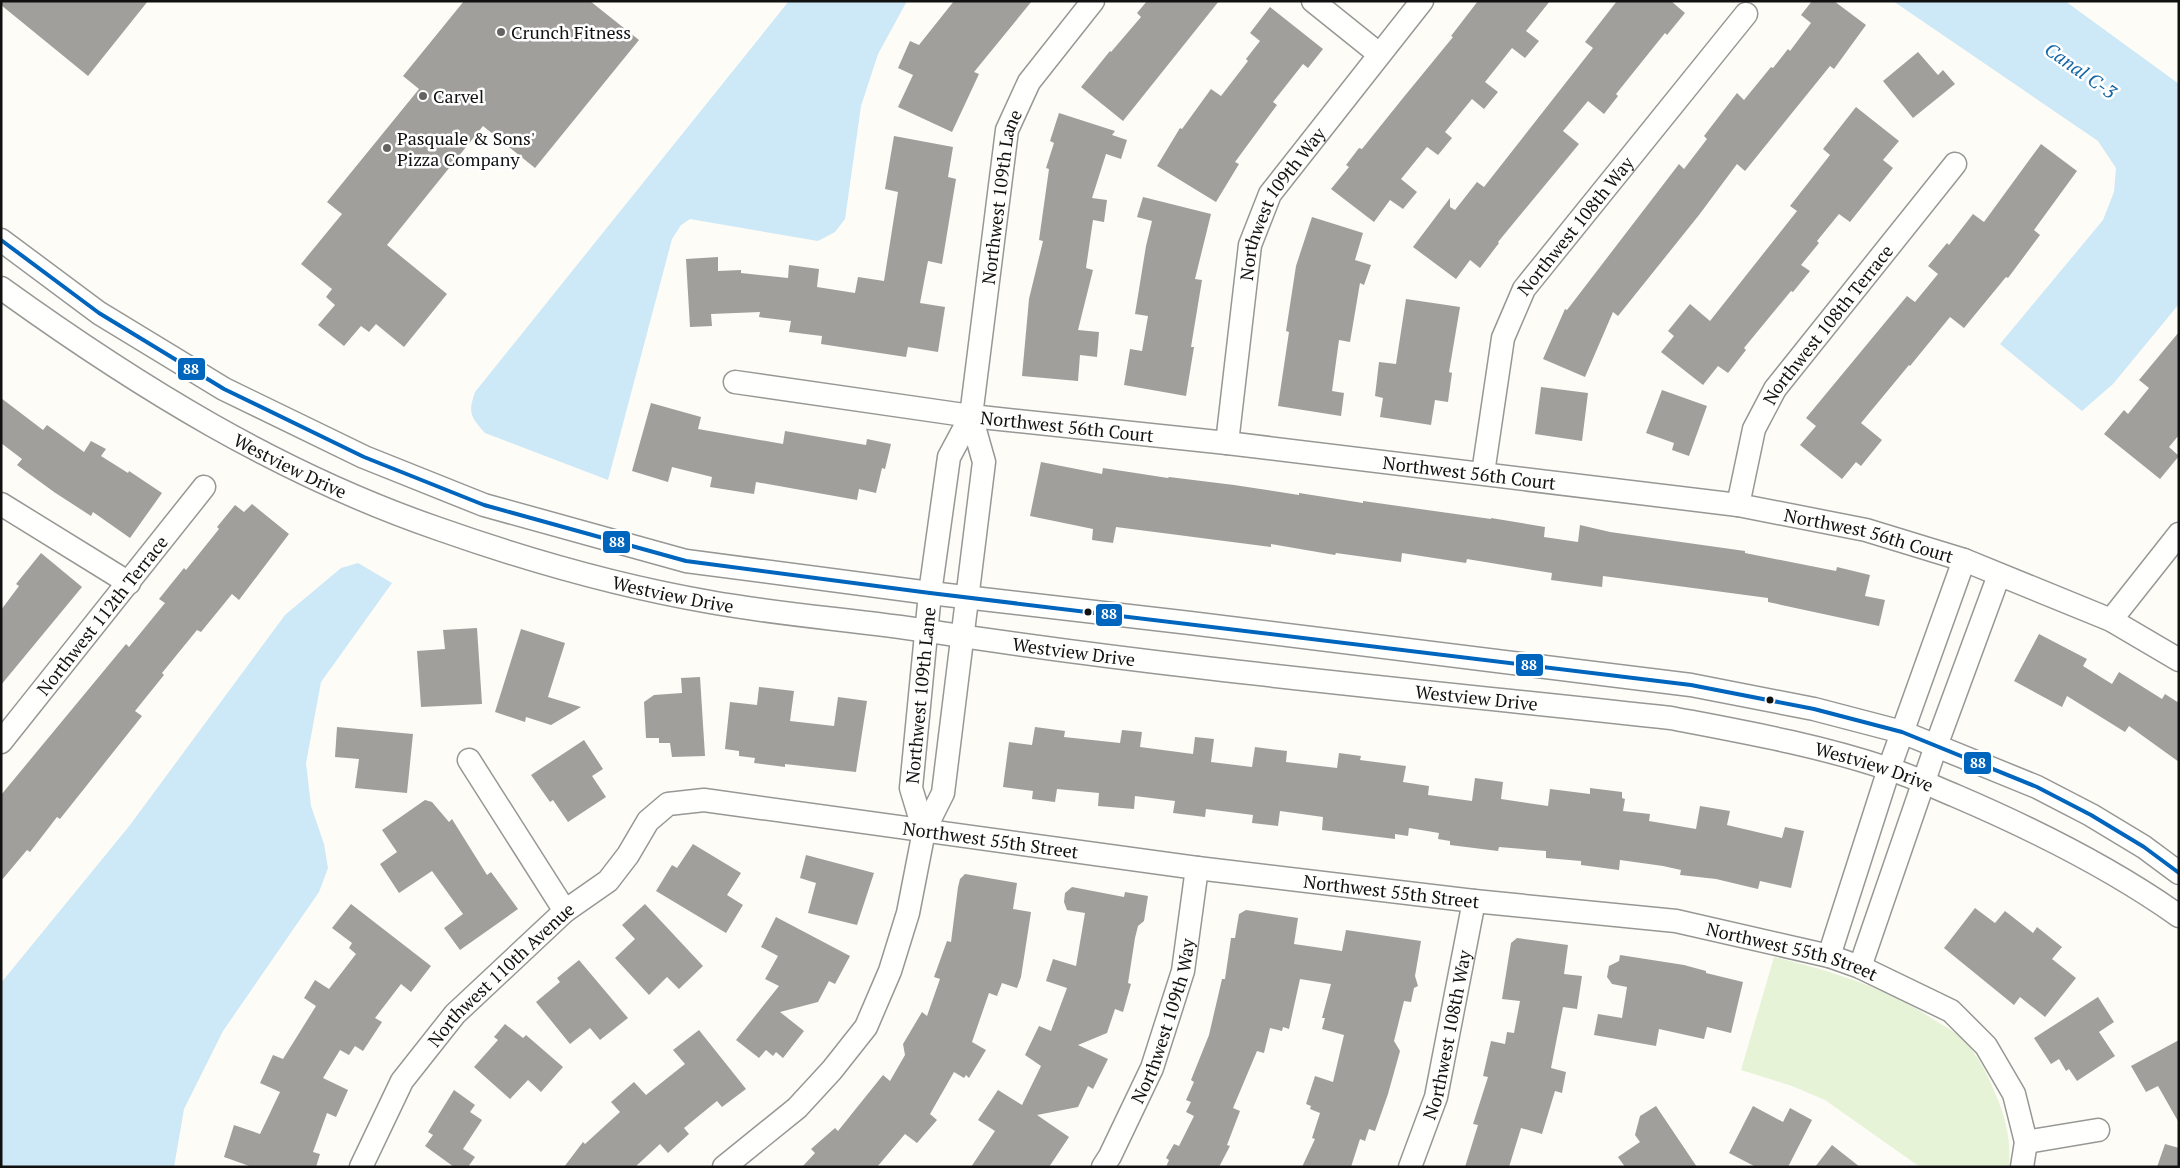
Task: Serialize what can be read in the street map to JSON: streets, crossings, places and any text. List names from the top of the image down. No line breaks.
{"streets":{"street":["Northwest 109th Lane","Northwest 109th Way","Northwest 108th Way","Northwest 108th Terrace","Northwest 56th Court","Westview Drive","Northwest 112th Terrace","Northwest 55th Street","Northwest 110th Avenue"]},"crossings":[["Northwest 109th Lane","Northwest 56th Court"],["Northwest 109th Lane","Westview Drive"],["Northwest 109th Lane","Northwest 55th Street"],["Northwest 109th Way","Northwest 56th Court"],["Northwest 109th Way","Northwest 55th Street"],["Northwest 108th Way","Northwest 56th Court"],["Northwest 108th Way","Northwest 55th Street"],["Northwest 108th Terrace","Northwest 56th Court"],["Northwest 55th Street","Northwest 110th Avenue"]],"water":["Canal C-3"],"places":["Crunch Fitness","Carvel","Pasquale & Sons' Pizza Company"],"lines":["transit line 88"]}
